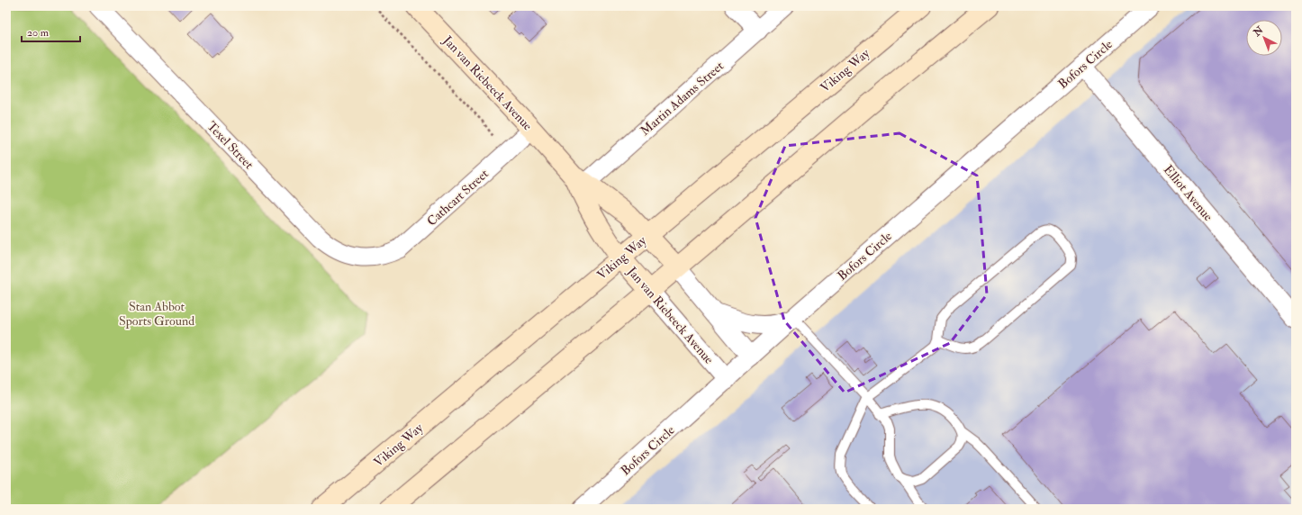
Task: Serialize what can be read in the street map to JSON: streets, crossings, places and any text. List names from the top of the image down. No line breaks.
{"streets":{"main road":["Viking Way","Jan van Riebeeck Avenue"],"street":["Bofors Circle","Martin Adams Street","Texel Street","Elliot Avenue","Cathcart Street"]},"crossings":[["Bofors Circle","Jan van Riebeeck Avenue"],["Bofors Circle","Elliot Avenue"],["Viking Way","Jan van Riebeeck Avenue"],["Jan van Riebeeck Avenue","Martin Adams Street"],["Jan van Riebeeck Avenue","Cathcart Street"],["Texel Street","Cathcart Street"]],"parks":["Stan Abbot Sports Ground"],"scale_bar":"20 m","north":"top left"}
